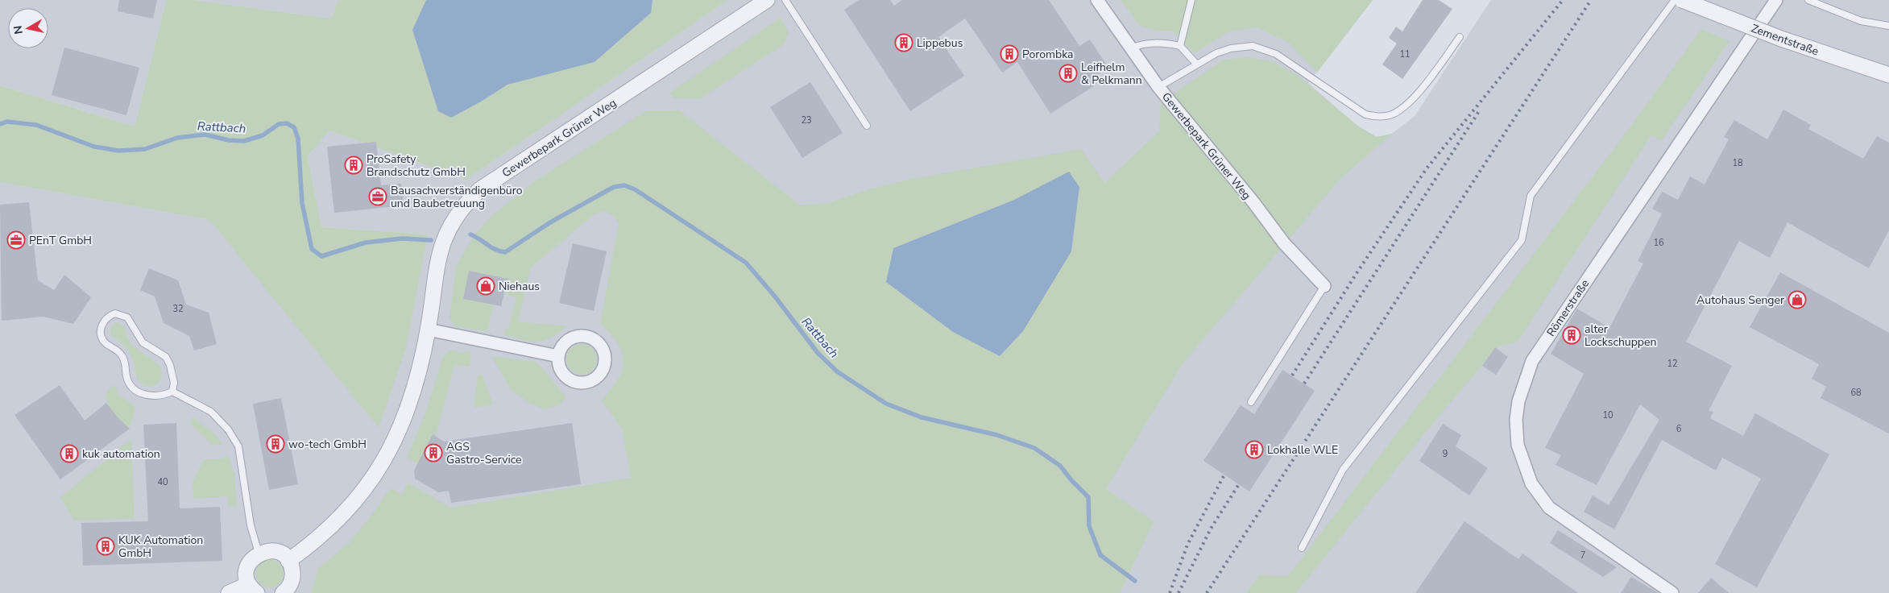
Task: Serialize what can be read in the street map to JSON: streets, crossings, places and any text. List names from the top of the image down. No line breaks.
{"streets":{"street":["Zementstraße","Gewerbepark Grüner Weg","Römerstraße"]},"water":["Rattbach"],"places":{"building":["Lippebus","Porombka","Leifhelm & Pelkmann","ProSafety Brandschutz GmbH","alter Lockschuppen","wo-tech GmbH","Lokhalle WLE","AGS Gastro-Service","kuk automation","KUK Automation GmbH"],"office":["Bausachverständigenbüro und Baubetreuung","PEnT GmbH"],"shop":["Niehaus","Autohaus Senger"]},"house_numbers":["11","23","18","16","32","12","68","10","6","9","40","7"],"north":"left"}
